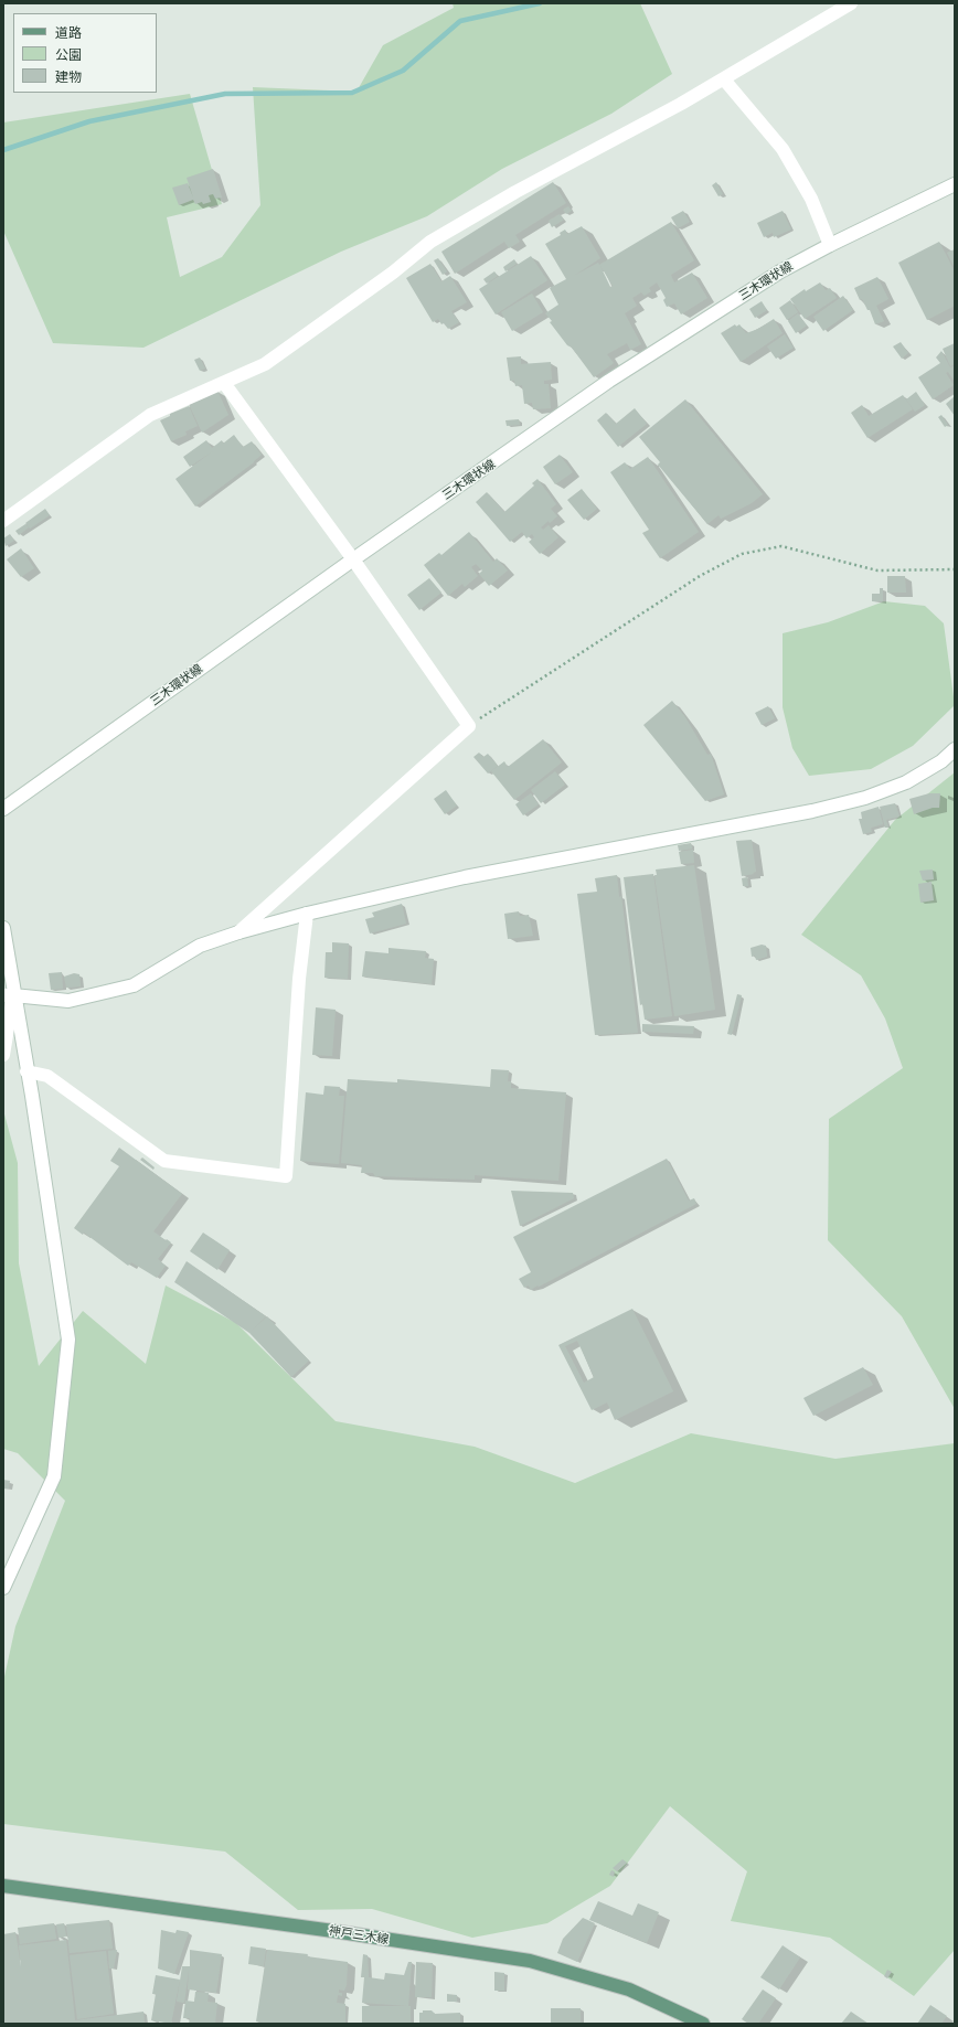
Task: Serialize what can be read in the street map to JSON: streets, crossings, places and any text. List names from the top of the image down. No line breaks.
{"streets":{"main road":["神戸三木線"],"street":["三木環状線"]},"legend":["道路","公園","建物"]}
